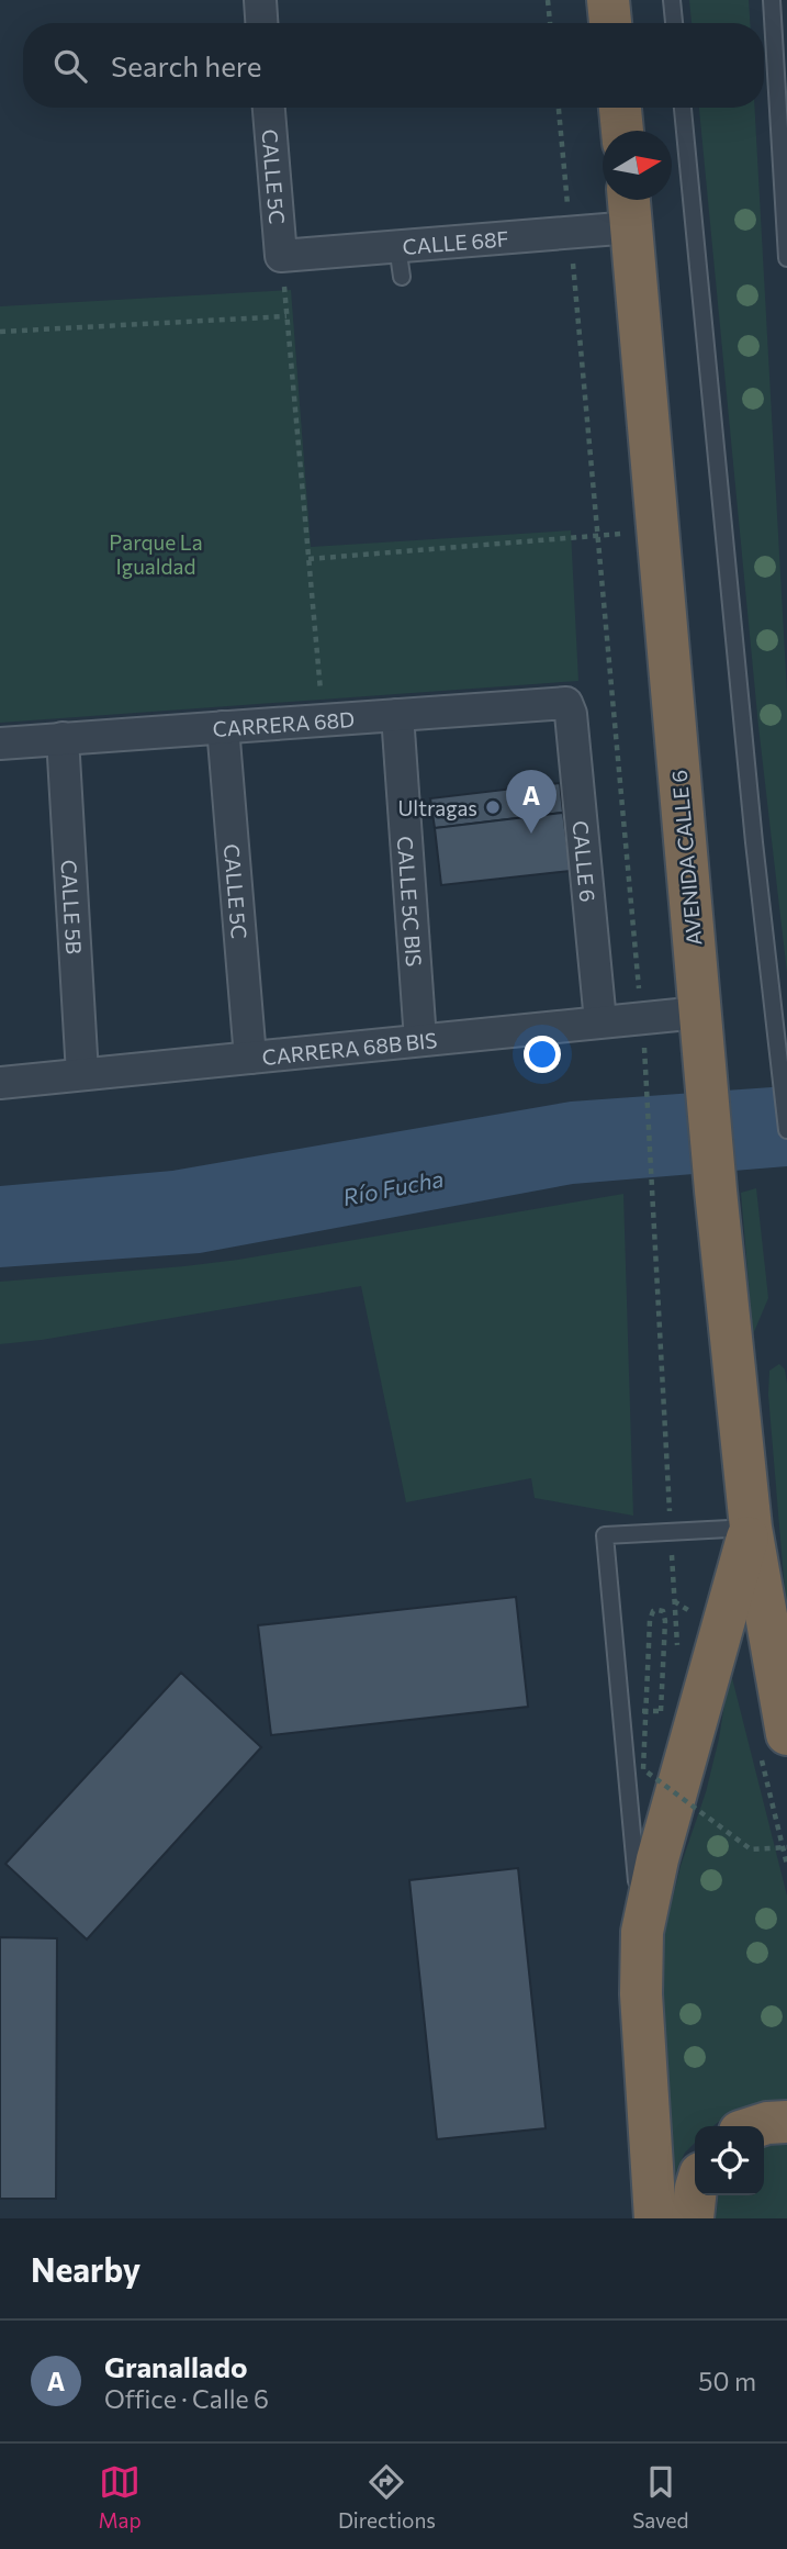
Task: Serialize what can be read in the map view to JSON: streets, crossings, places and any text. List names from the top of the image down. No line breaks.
{"streets":{"highway":["AVENIDA CALLE 6"],"street":["CALLE 5C","CALLE 68F","CARRERA 68D","CALLE 6","CALLE 5C BIS","CALLE 5B","CARRERA 68B BIS"]},"crossings":[["CALLE 5C","CALLE 68F"],["CALLE 5C","CARRERA 68D"],["CALLE 5C","CARRERA 68B BIS"],["CALLE 68F","AVENIDA CALLE 6"],["CARRERA 68D","CALLE 6"],["CARRERA 68D","CALLE 5C BIS"],["CARRERA 68D","CALLE 5B"],["AVENIDA CALLE 6","CARRERA 68B BIS"],["CALLE 6","CARRERA 68B BIS"],["CALLE 5C BIS","CARRERA 68B BIS"],["CALLE 5B","CARRERA 68B BIS"]],"water":["Río Fucha"],"parks":["Parque La Igualdad"],"places":["Ultragas"],"north":"right","page":{"search":"Search here","pins":"A","heading":"Nearby","list":[{"mark":"A","name":"Granallado","note":"Office · Calle 6","value":"50 m"}],"nav":["Map","Directions","Saved"]}}
